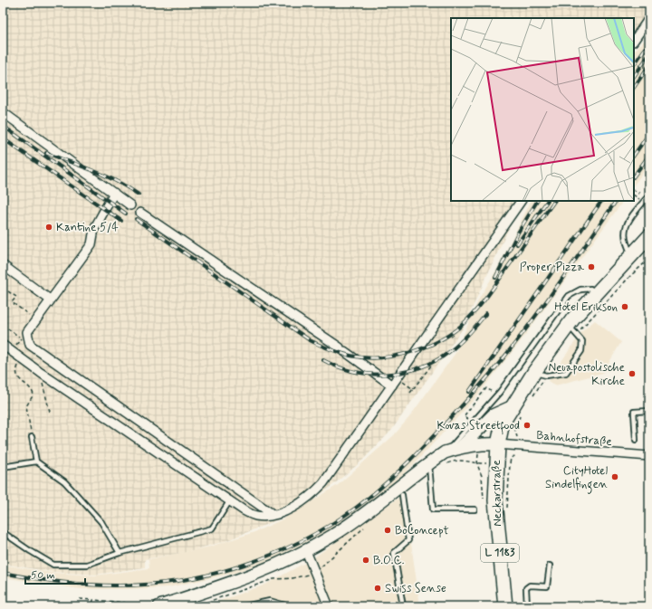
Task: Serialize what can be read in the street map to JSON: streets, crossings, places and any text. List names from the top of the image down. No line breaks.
{"streets":{"main road":["Neckarstraße","L 1183"],"street":["Bahnhofstraße"]},"crossings":[["Bahnhofstraße","Neckarstraße"],["Bahnhofstraße","L 1183"],["Neckarstraße","L 1183"]],"places":["Kantine 5/4","Proper Pizza","Hotel Erikson","Neuapostolische Kirche","Kovas Streetfood","CityHotel Sindelfingen","BoConcept","B.O.C.","Swiss Sense"],"scale_bar":"50 m"}
